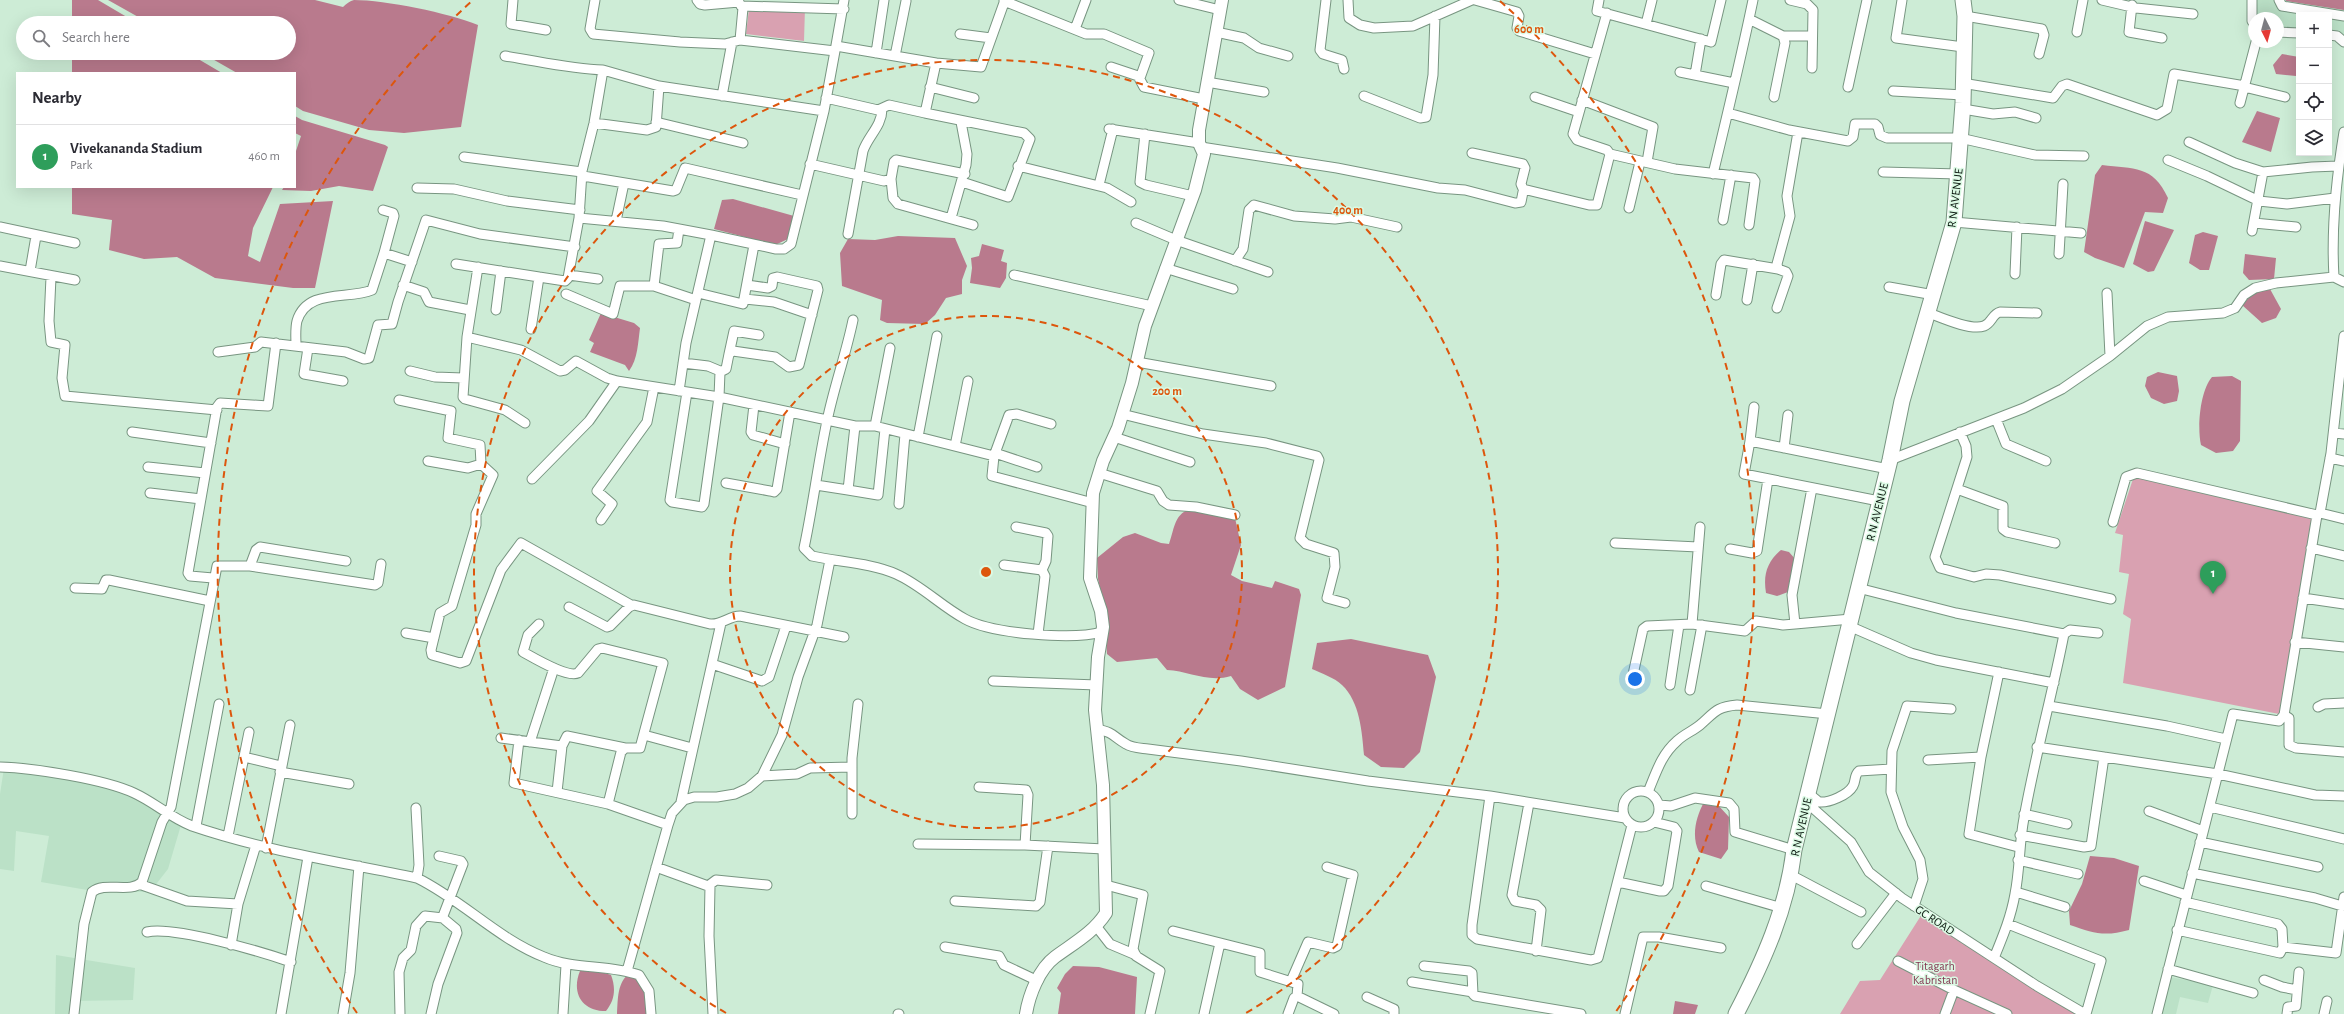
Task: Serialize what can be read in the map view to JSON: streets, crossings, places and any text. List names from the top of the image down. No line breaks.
{"streets":{"main road":["R N AVENUE"],"street":["GC ROAD"]},"crossings":[["R N AVENUE","GC ROAD"]],"parks":["Titagarh Kabristan"],"north":"bottom","page":{"map_buttons":["+","−"],"search":"Search here","heading":"Nearby","list":[{"mark":"1","name":"Vivekananda Stadium","note":"Park","value":"460 m"}],"pins":"1"},"rings":["600 m","400 m","200 m"]}
